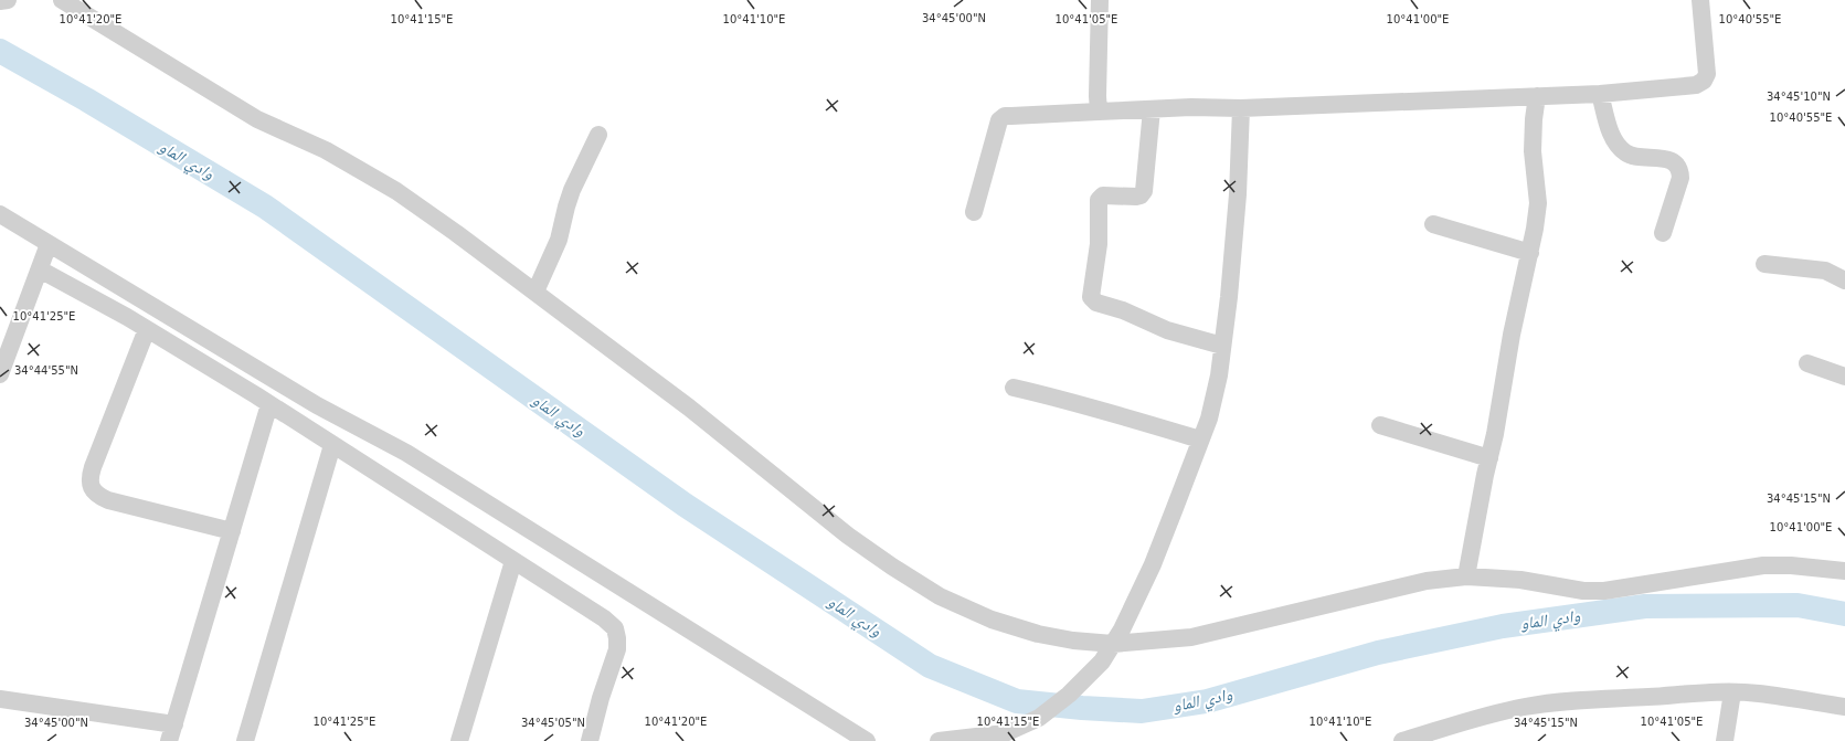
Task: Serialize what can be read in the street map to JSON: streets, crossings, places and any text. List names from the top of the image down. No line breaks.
{"water":["وادي الماو"],"coordinates":["34°45'00\"N","10°41'15\"E","10°41'10\"E","10°41'00\"E","10°41'20\"E","10°41'05\"E","10°40'55\"E","34°45'10\"N","10°41'25\"E","34°44'55\"N","34°45'15\"N","34°45'05\"N"]}
